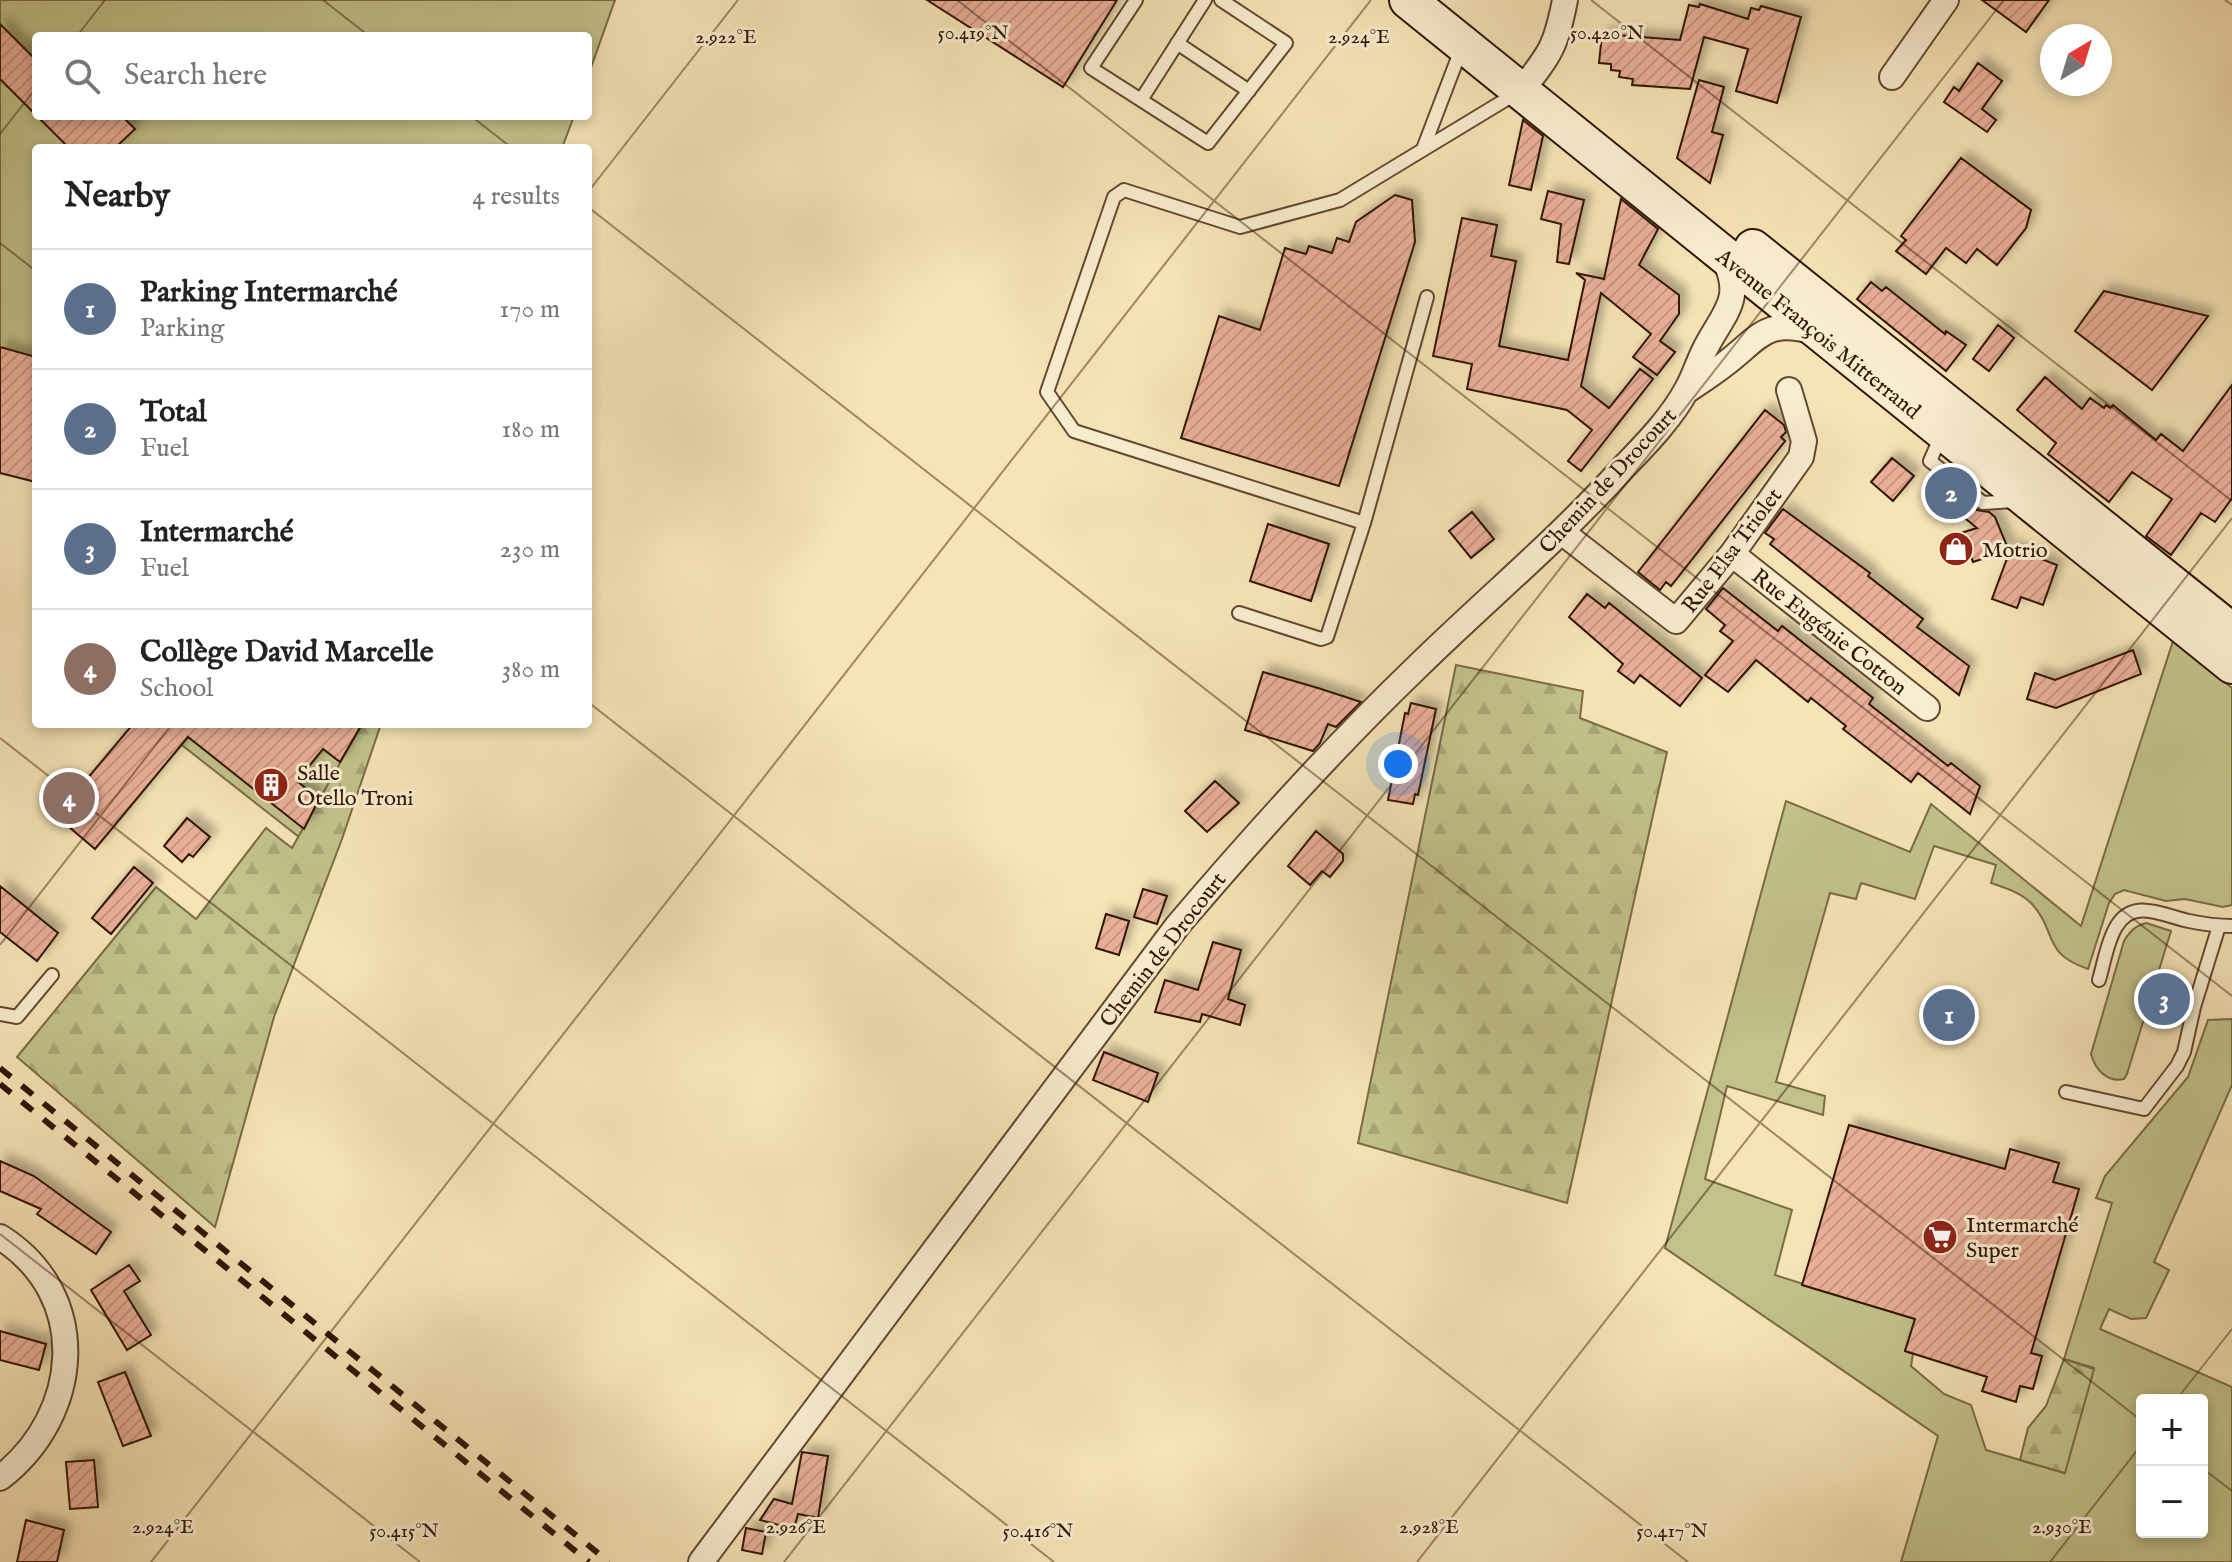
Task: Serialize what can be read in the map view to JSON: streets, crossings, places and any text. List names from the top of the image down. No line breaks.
{"streets":{"main road":["Avenue François Mitterrand"],"street":["Chemin de Drocourt","Rue Elsa Triolet","Rue Eugénie Cotton"]},"crossings":[["Chemin de Drocourt","Rue Elsa Triolet"],["Rue Elsa Triolet","Rue Eugénie Cotton"]],"places":{"shop":["Motrio"],"building":["Salle Otello Troni"],"supermarket":["Intermarché Super"]},"north":"top right","page":{"search":"Search here","heading":["Nearby","4 results"],"list":[{"mark":"1","name":"Parking Intermarché","note":"Parking","value":"170 m"},{"mark":"2","name":"Total","note":"Fuel","value":"180 m"},{"mark":"3","name":"Intermarché","note":"Fuel","value":"230 m"},{"mark":"4","name":"Collège David Marcelle","note":"School","value":"380 m"}],"pins":["2","4","3","1"],"map_buttons":["+","−"]},"coordinates":["50.419°N","50.420°N","2.922°E","2.924°E","2.926°E","2.928°E","2.930°E","50.415°N","50.416°N","50.417°N"]}
